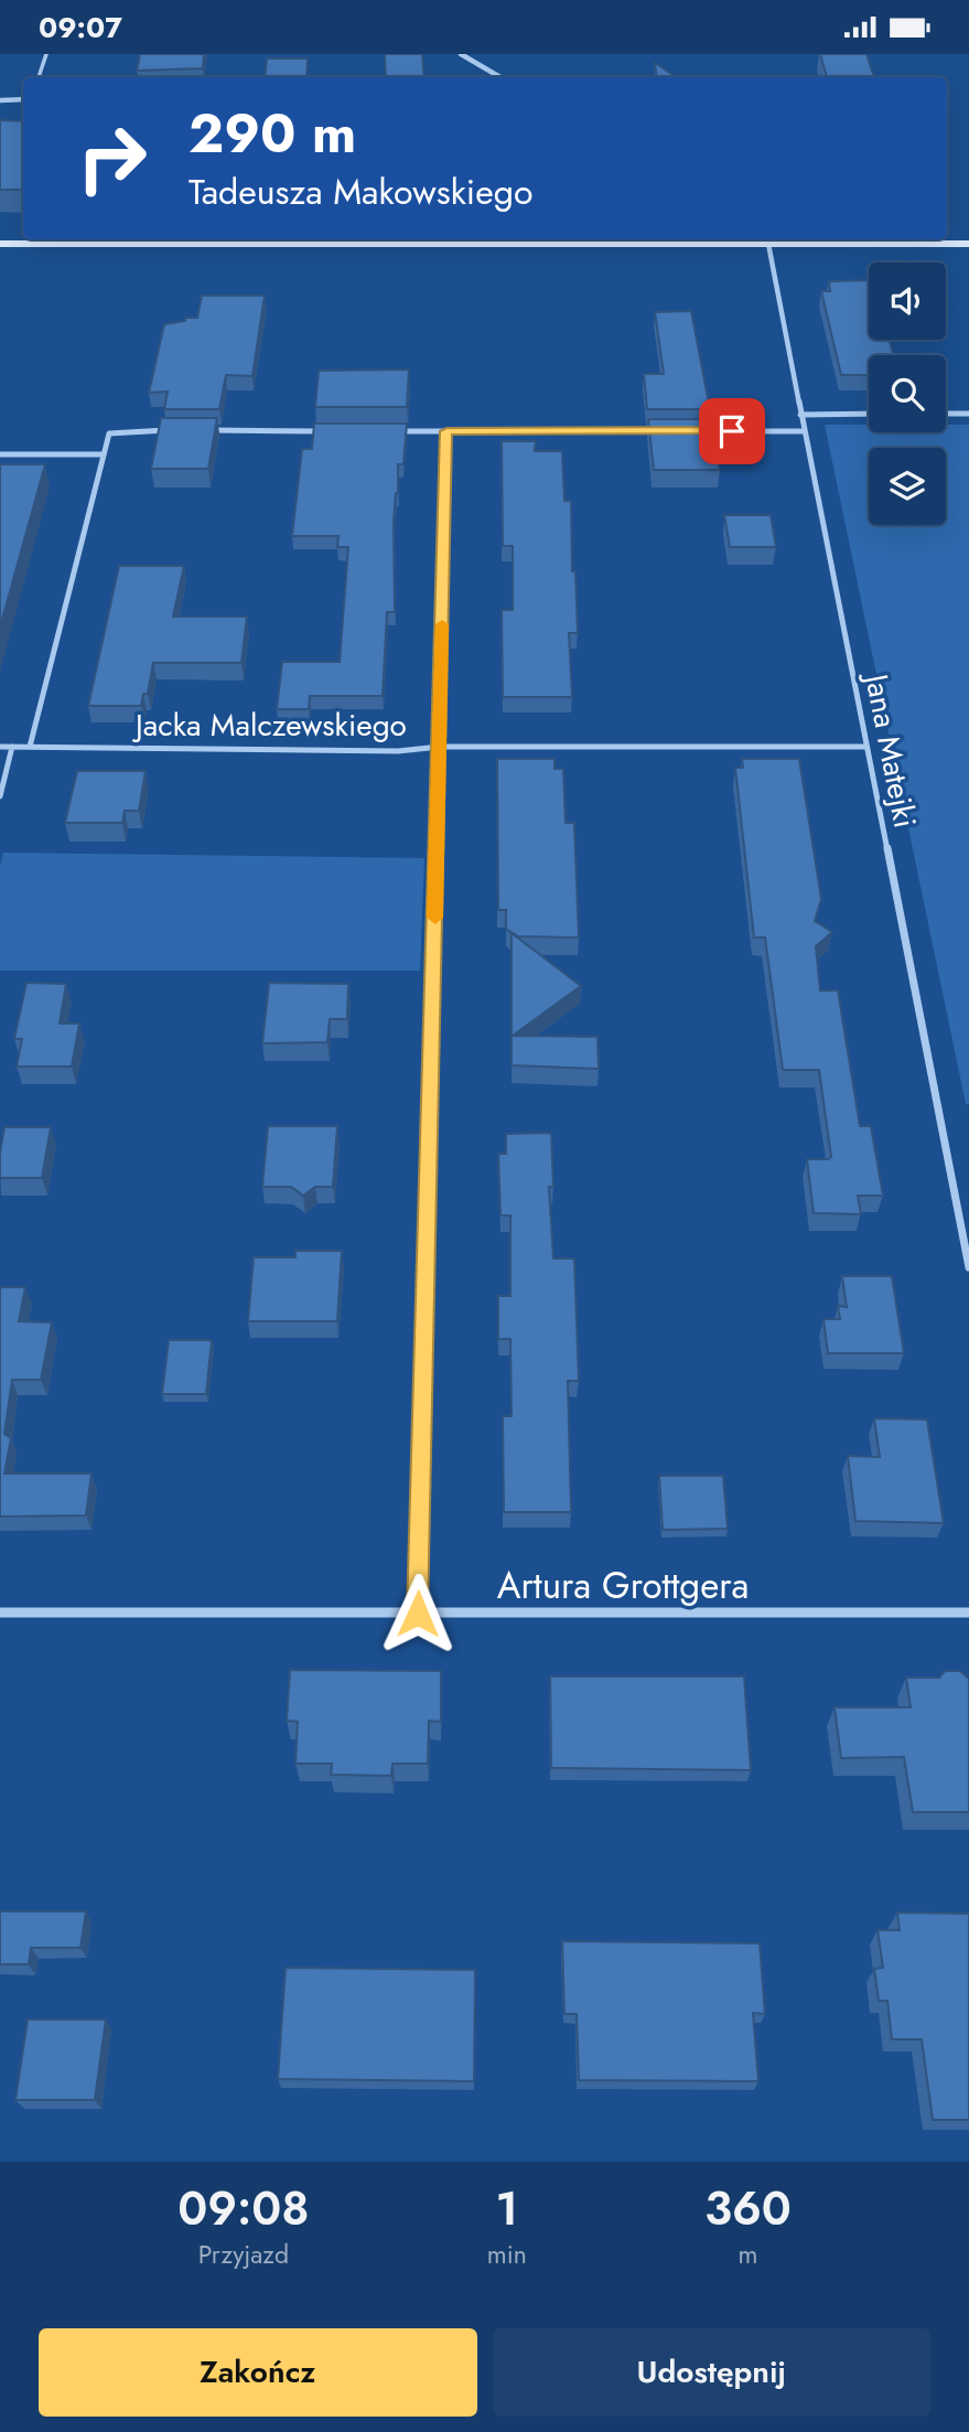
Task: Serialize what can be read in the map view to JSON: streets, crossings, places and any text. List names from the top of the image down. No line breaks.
{"streets":{"street":["Jacka Malczewskiego","Jana Matejki","Artura Grottgera"]},"crossings":[["Jacka Malczewskiego","Jana Matejki"]],"page":{"status":"09:07","turn":["290 m","Tadeusza Makowskiego"],"eta":["09:08","Przyjazd","1","min","360","m"],"buttons":["Zakończ","Udostępnij"]}}
